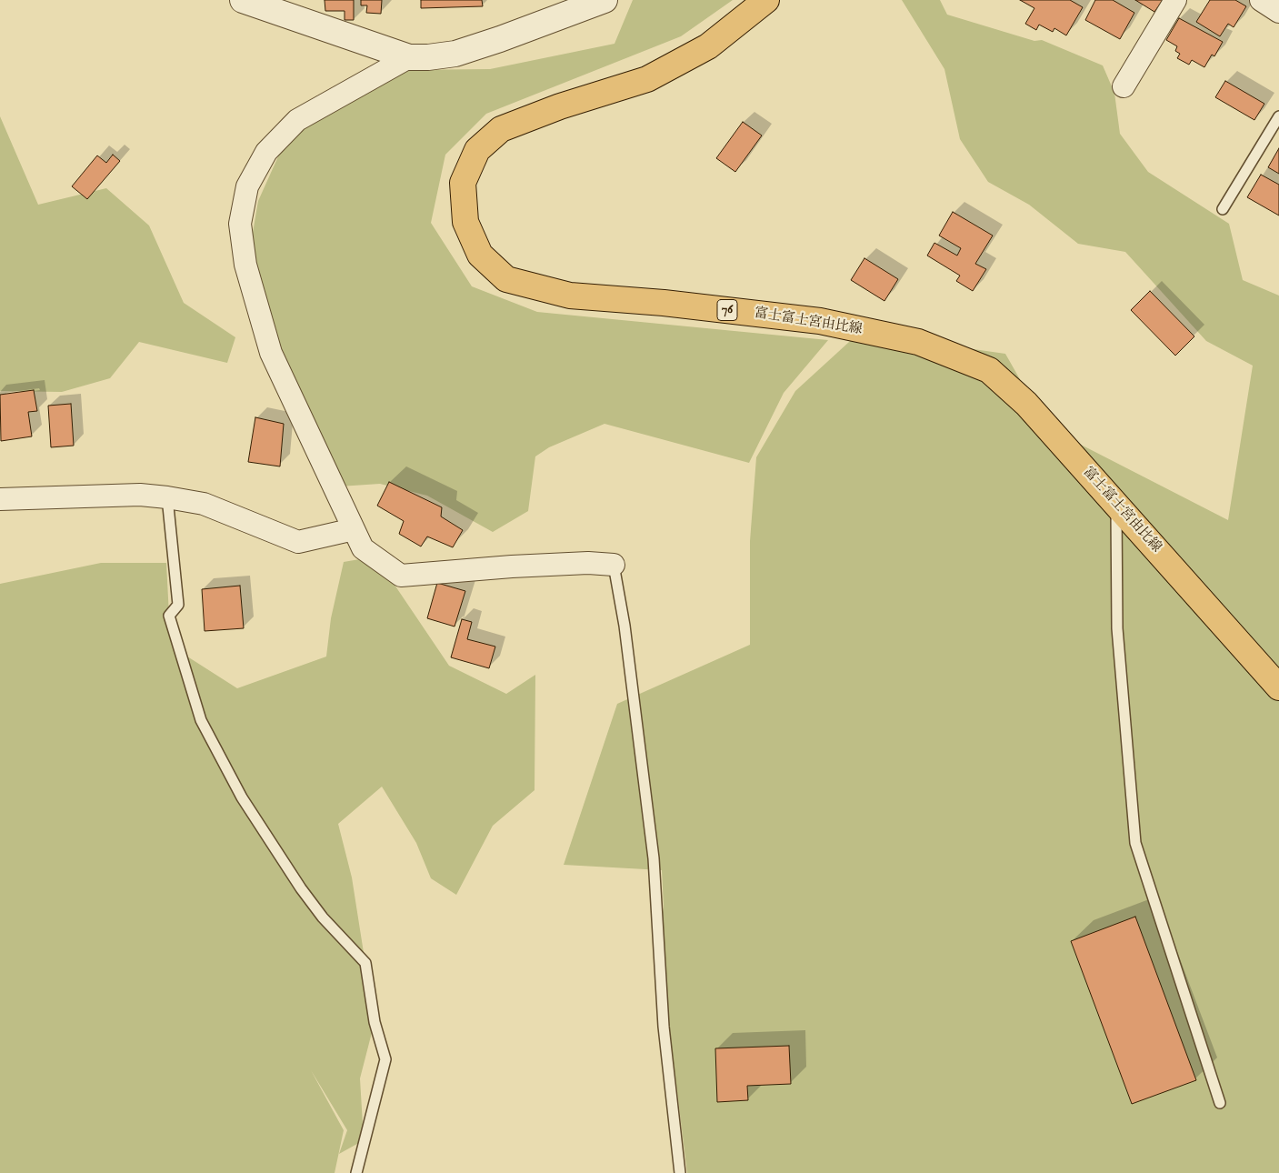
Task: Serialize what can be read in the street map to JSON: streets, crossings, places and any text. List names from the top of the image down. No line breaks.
{"streets":{"main road":["76","富士富士宮由比線"]}}
